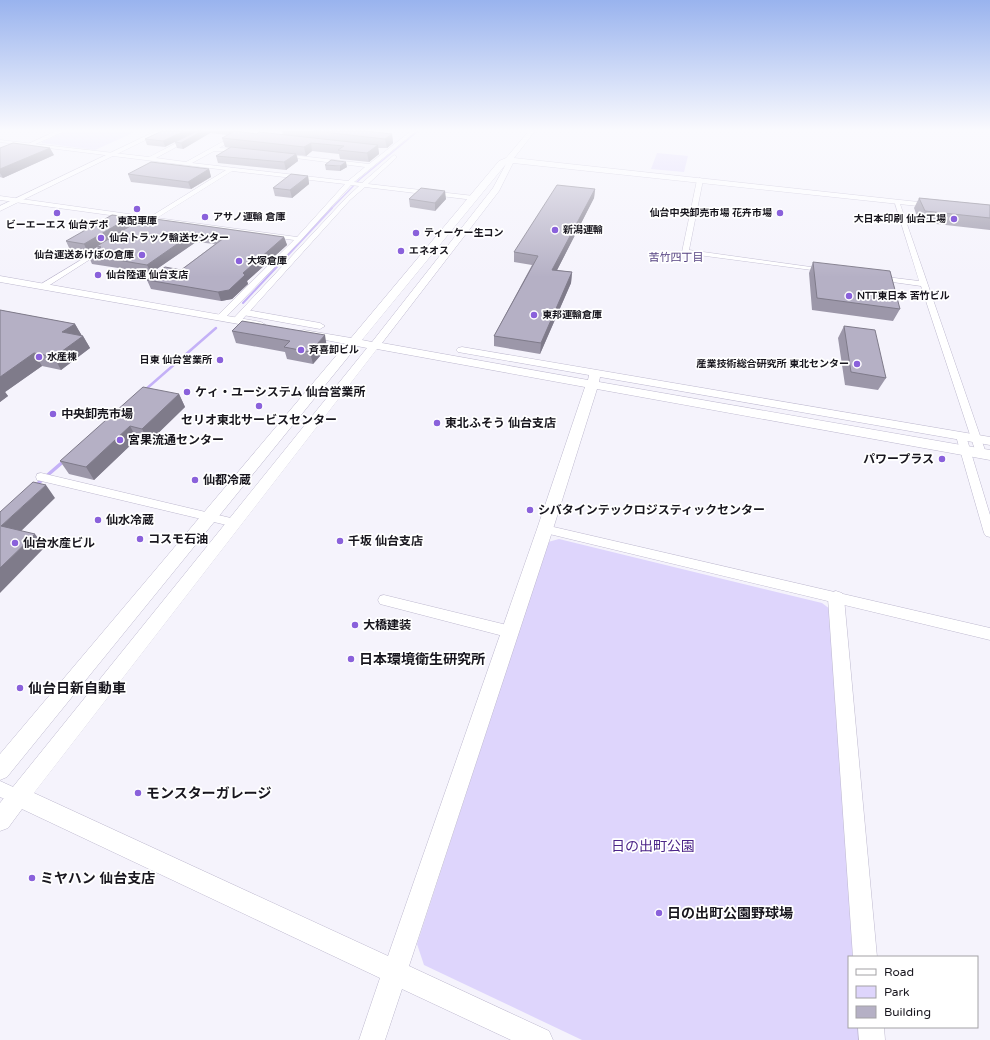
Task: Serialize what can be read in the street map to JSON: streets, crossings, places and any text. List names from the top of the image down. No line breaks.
{"districts":["苦竹四丁目"],"parks":["日の出町公園"],"places":["東配車庫","ビーエーエス 仙台デポ","仙台中央卸売市場 花卉市場","アサノ運輸 倉庫","大日本印刷 仙台工場","新潟運輸","ティーケー生コン","仙台トラック輸送センター","エネオス","仙台運送あけぼの倉庫","大塚倉庫","仙台陸運 仙台支店","NTT東日本 苦竹ビル","東邦運輸倉庫","斉喜卸ビル","水産棟","日東 仙台営業所","産業技術総合研究所 東北センター","ケィ・ユーシステム 仙台営業所","セリオ東北サービスセンター","中央卸売市場","東北ふそう 仙台支店","宮果流通センター","パワープラス","仙都冷蔵","シバタインテックロジスティックセンター","仙水冷蔵","コスモ石油","千坂 仙台支店","仙台水産ビル","大橋建装","日本環境衛生研究所","仙台日新自動車","モンスターガレージ","ミヤハン 仙台支店","日の出町公園野球場"],"legend":["Road","Park","Building"]}
